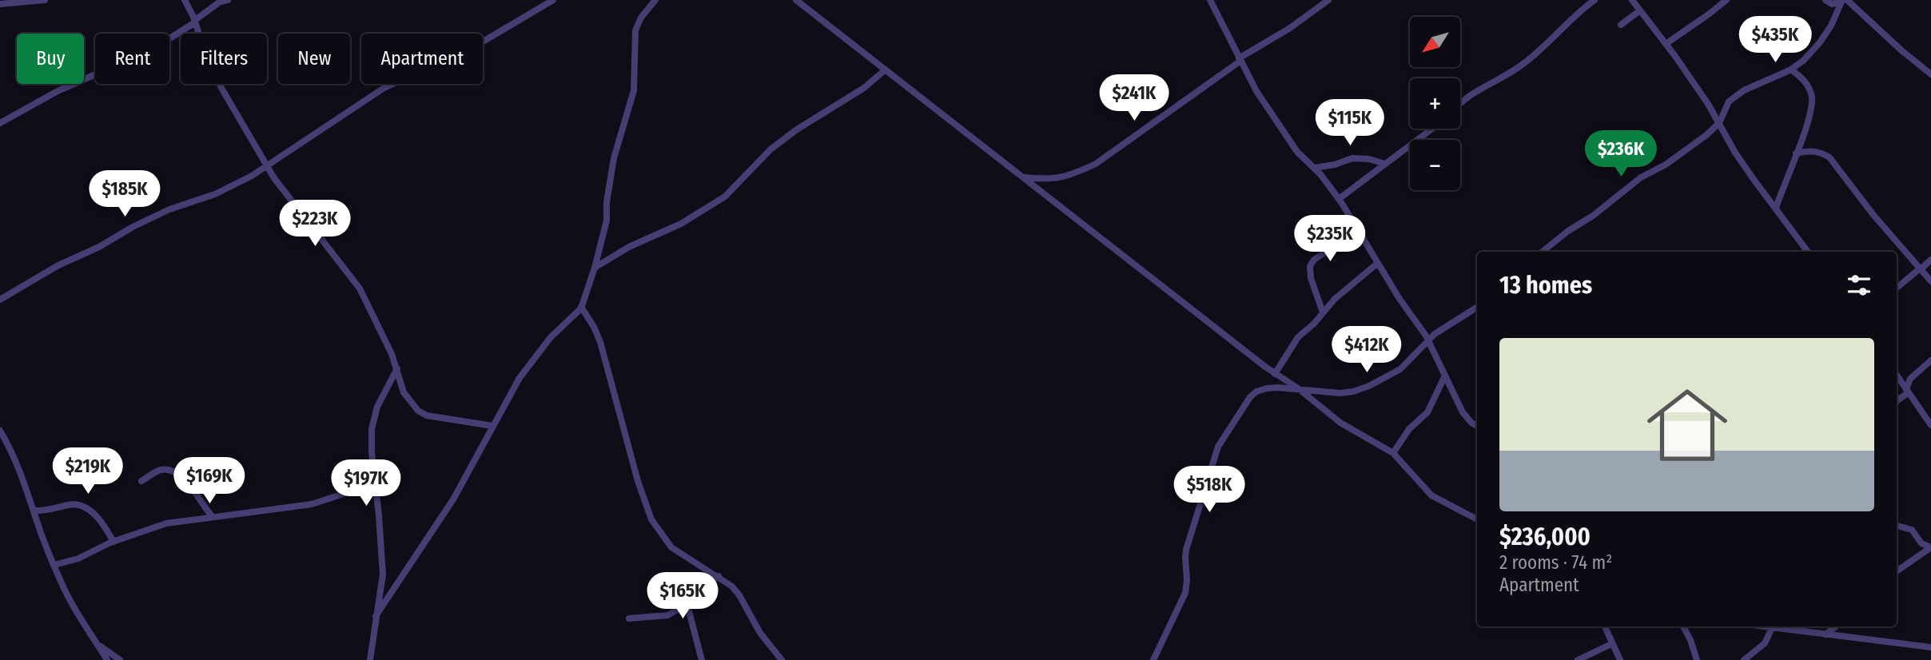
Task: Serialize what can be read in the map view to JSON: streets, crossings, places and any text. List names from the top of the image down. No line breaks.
{"north":"bottom left","page":{"price":["$435K","$241K","$115K","$236K","$185K","$223K","$235K","$412K","$219K","$169K","$197K","$518K","$165K"],"map_buttons":["+","−"],"chip":["Buy","Rent","Filters","New","Apartment"],"heading":"13 homes","list":[{"name":"$236,000","note":"2 rooms · 74 m² · Apartment"}]}}
